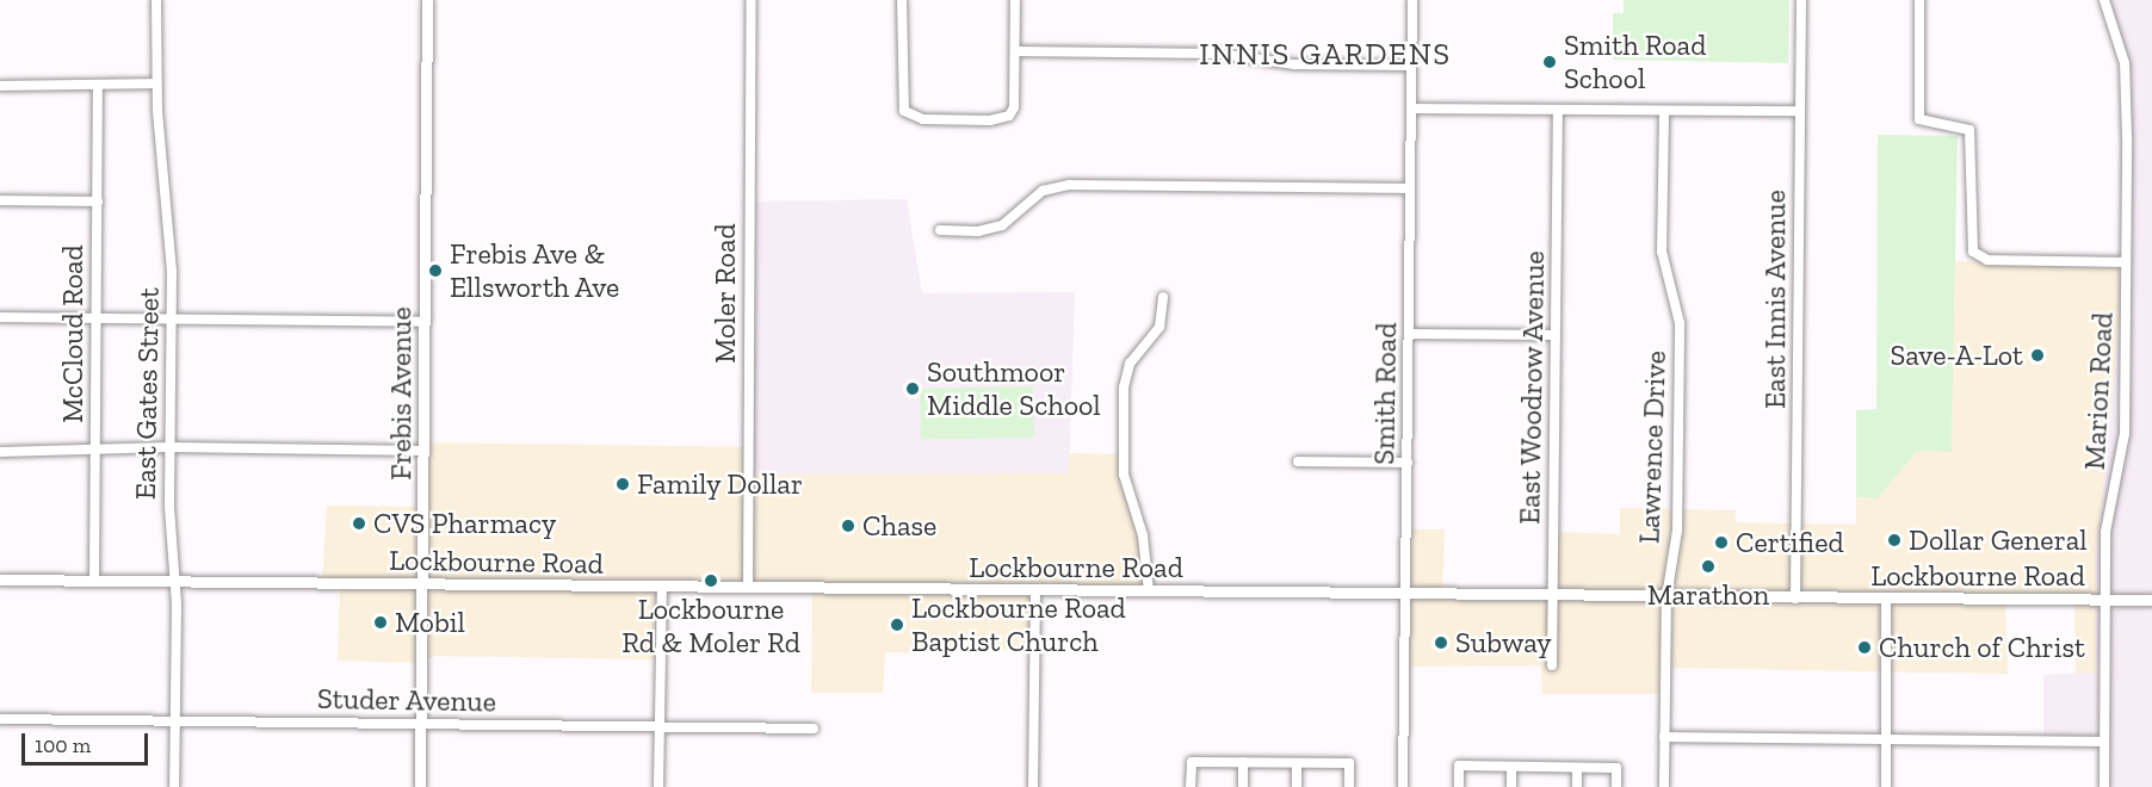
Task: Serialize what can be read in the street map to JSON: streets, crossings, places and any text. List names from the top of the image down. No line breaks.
{"streets":{"main road":["Frebis Avenue","Lockbourne Road"],"street":["Moler Road","East Innis Avenue","McCloud Road","East Woodrow Avenue","Marion Road","East Gates Street","Smith Road","Lawrence Drive","Studer Avenue"]},"crossings":[["Moler Road","Lockbourne Road"],["East Innis Avenue","Lockbourne Road"],["McCloud Road","Lockbourne Road"],["East Woodrow Avenue","Lockbourne Road"],["Marion Road","Lockbourne Road"],["East Gates Street","Lockbourne Road"],["East Gates Street","Studer Avenue"],["Frebis Avenue","Lockbourne Road"],["Frebis Avenue","Studer Avenue"],["Smith Road","Lockbourne Road"],["Lawrence Drive","Lockbourne Road"]],"districts":["INNIS GARDENS"],"places":["Smith Road School","Frebis Ave & Ellsworth Ave","Save-A-Lot","Southmoor Middle School","Family Dollar","CVS Pharmacy","Chase","Dollar General","Certified","Marathon","Lockbourne Rd & Moler Rd","Mobil","Lockbourne Road Baptist Church","Subway","Church of Christ"],"scale_bar":"100 m"}
